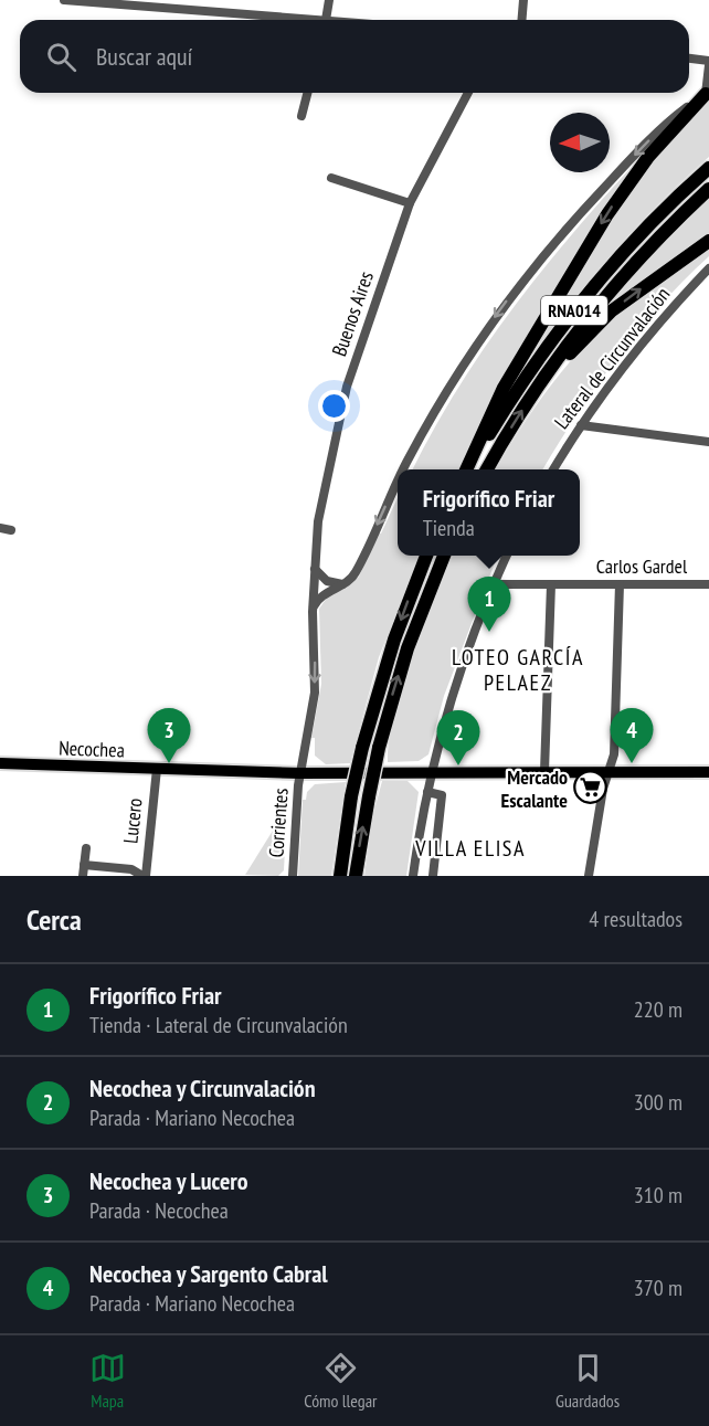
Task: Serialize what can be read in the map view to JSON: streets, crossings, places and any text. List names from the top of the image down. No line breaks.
{"streets":{"highway":["RNA014"],"main road":["Necochea"],"street":["Buenos Aires","Lateral de Circunvalación","Carlos Gardel","Lucero","Corrientes"]},"crossings":[["Buenos Aires","Corrientes"],["Necochea","Lucero"],["Necochea","Corrientes"]],"one_way":["Corrientes"],"districts":["LOTEO GARCÍA PELAEZ","VILLA ELISA"],"places":{"supermarket":["Mercado Escalante"]},"north":"left","page":{"search":"Buscar aquí","popup":["Frigorífico Friar","Tienda"],"pins":["1","3","4","2"],"heading":["Cerca","4 resultados"],"list":[{"mark":"1","name":"Frigorífico Friar","note":"Tienda · Lateral de Circunvalación","value":"220 m"},{"mark":"2","name":"Necochea y Circunvalación","note":"Parada · Mariano Necochea","value":"300 m"},{"mark":"3","name":"Necochea y Lucero","note":"Parada · Necochea","value":"310 m"},{"mark":"4","name":"Necochea y Sargento Cabral","note":"Parada · Mariano Necochea","value":"370 m"}],"nav":["Mapa","Cómo llegar","Guardados"]}}
